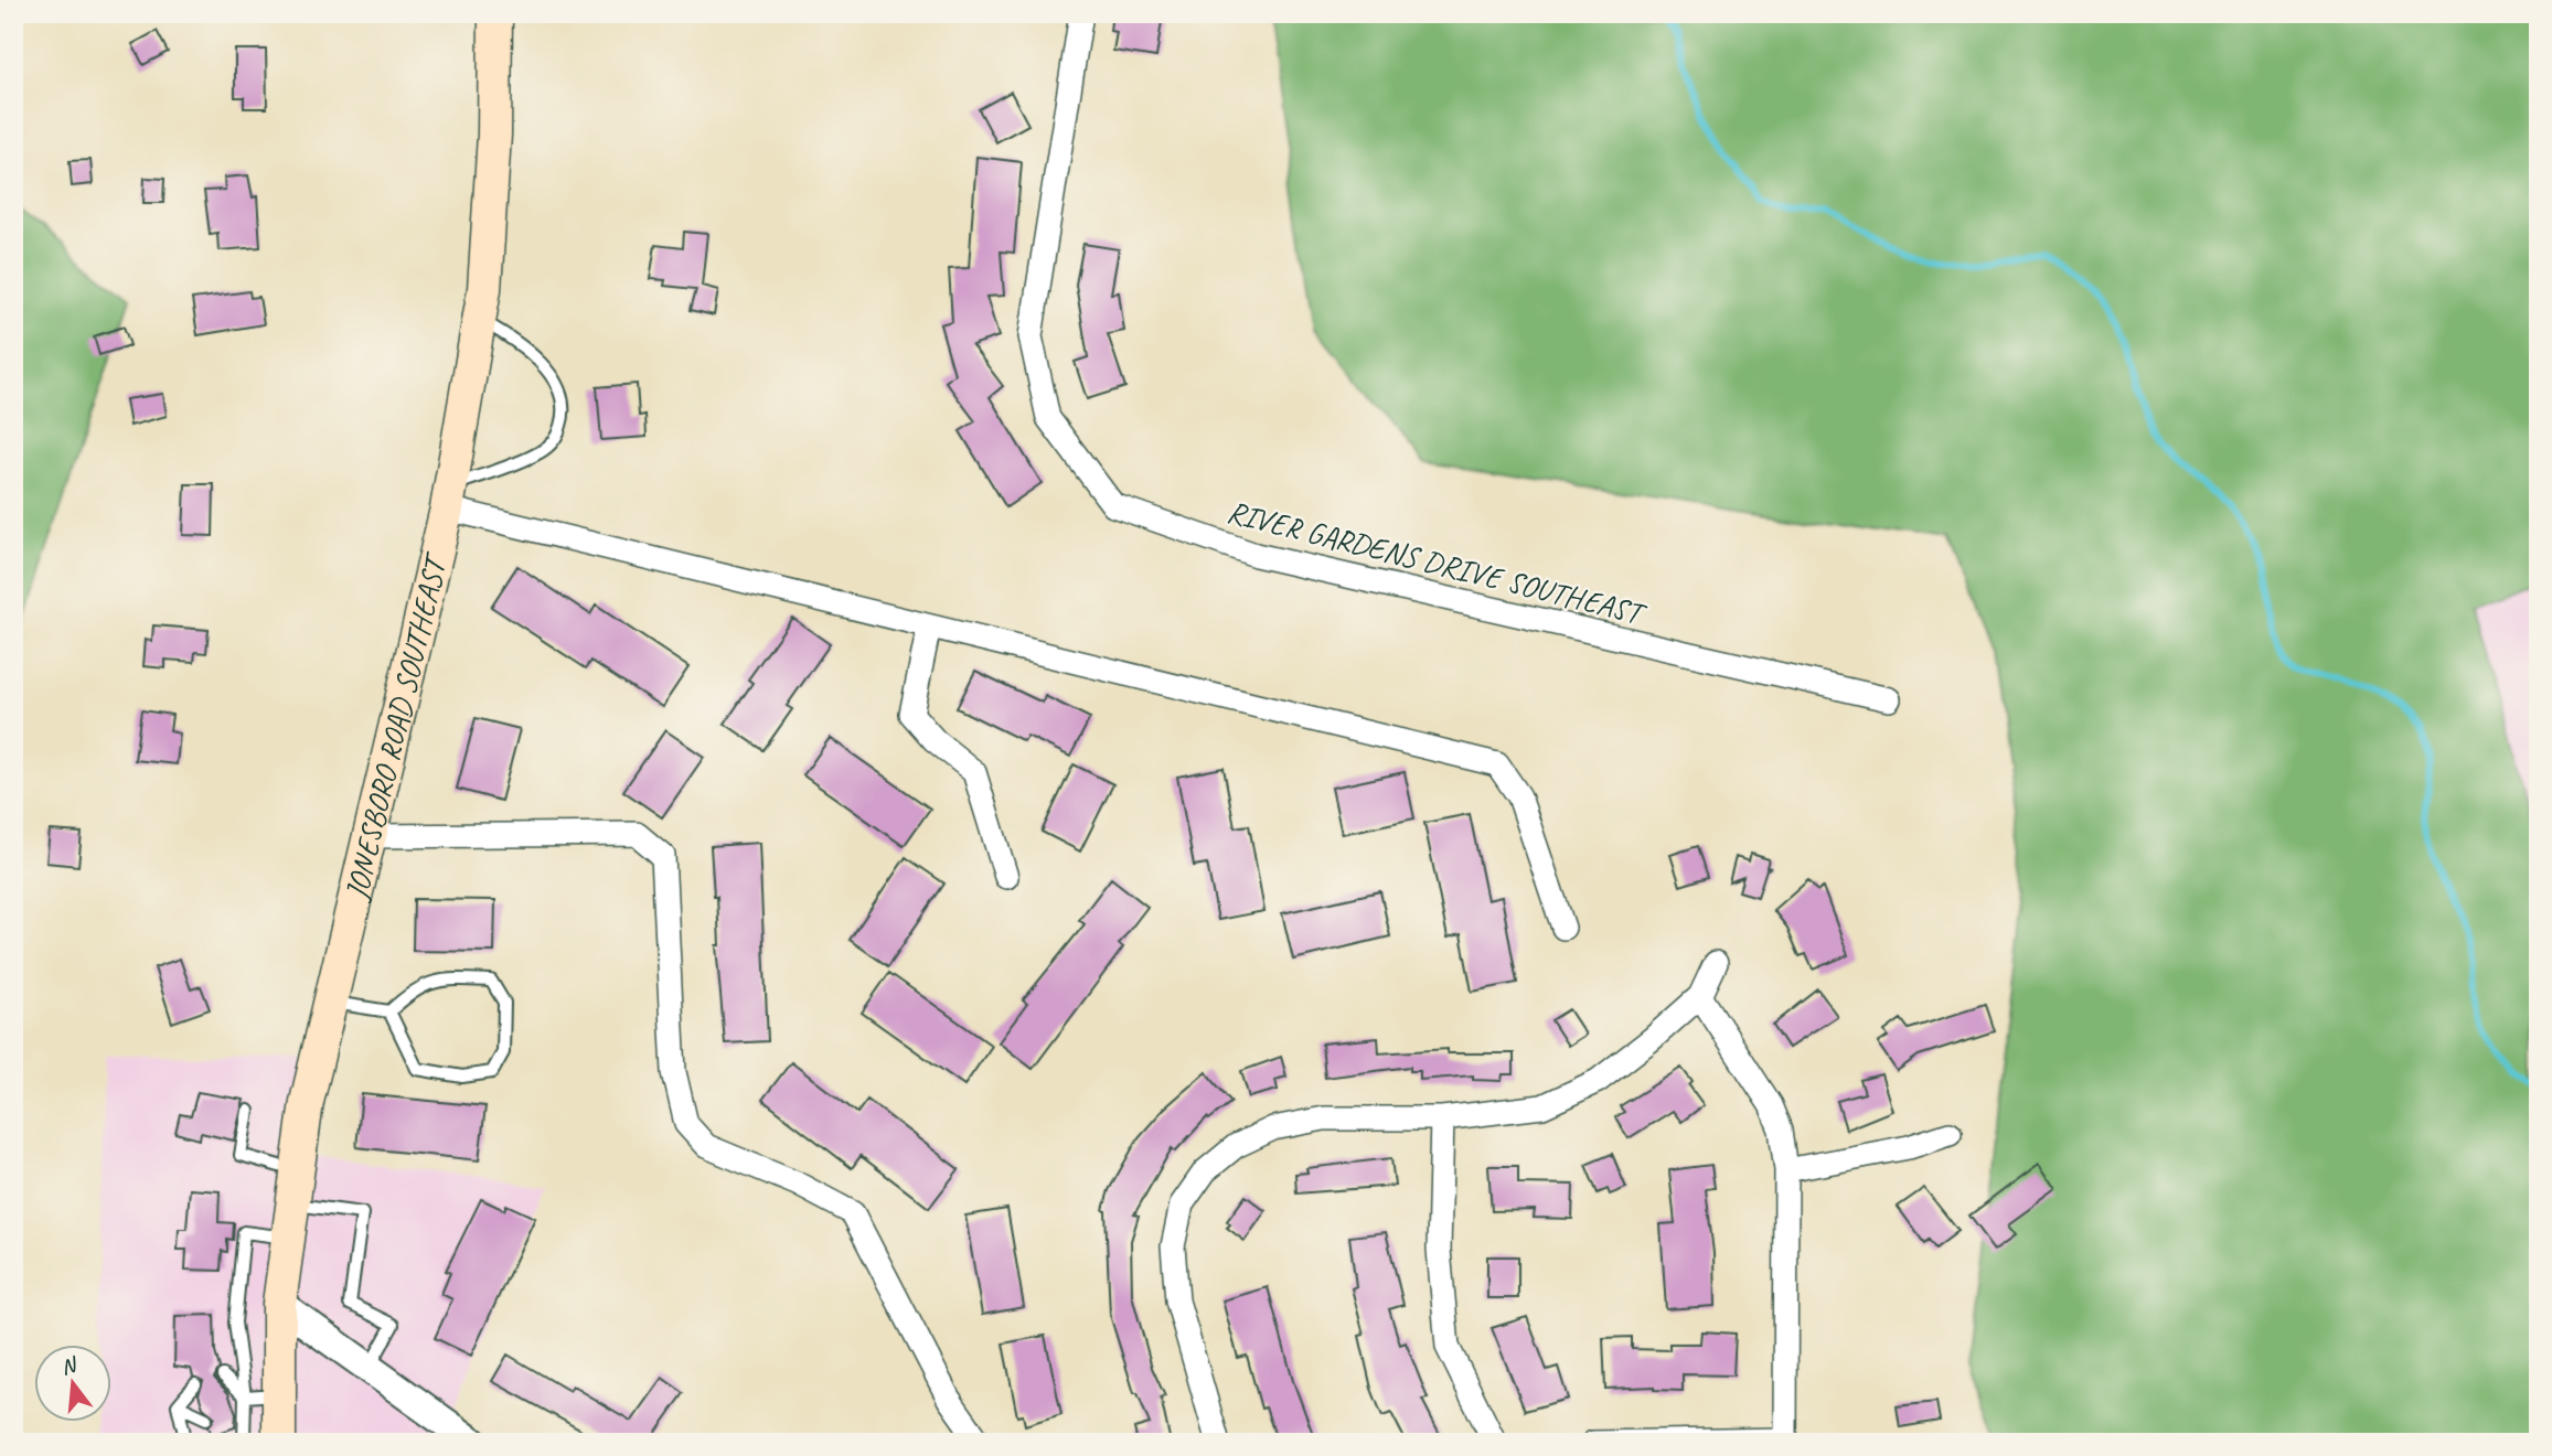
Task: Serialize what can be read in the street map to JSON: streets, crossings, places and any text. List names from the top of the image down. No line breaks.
{"streets":{"main road":["JONESBORO ROAD SOUTHEAST"],"street":["RIVER GARDENS DRIVE SOUTHEAST"]},"north":"top"}
